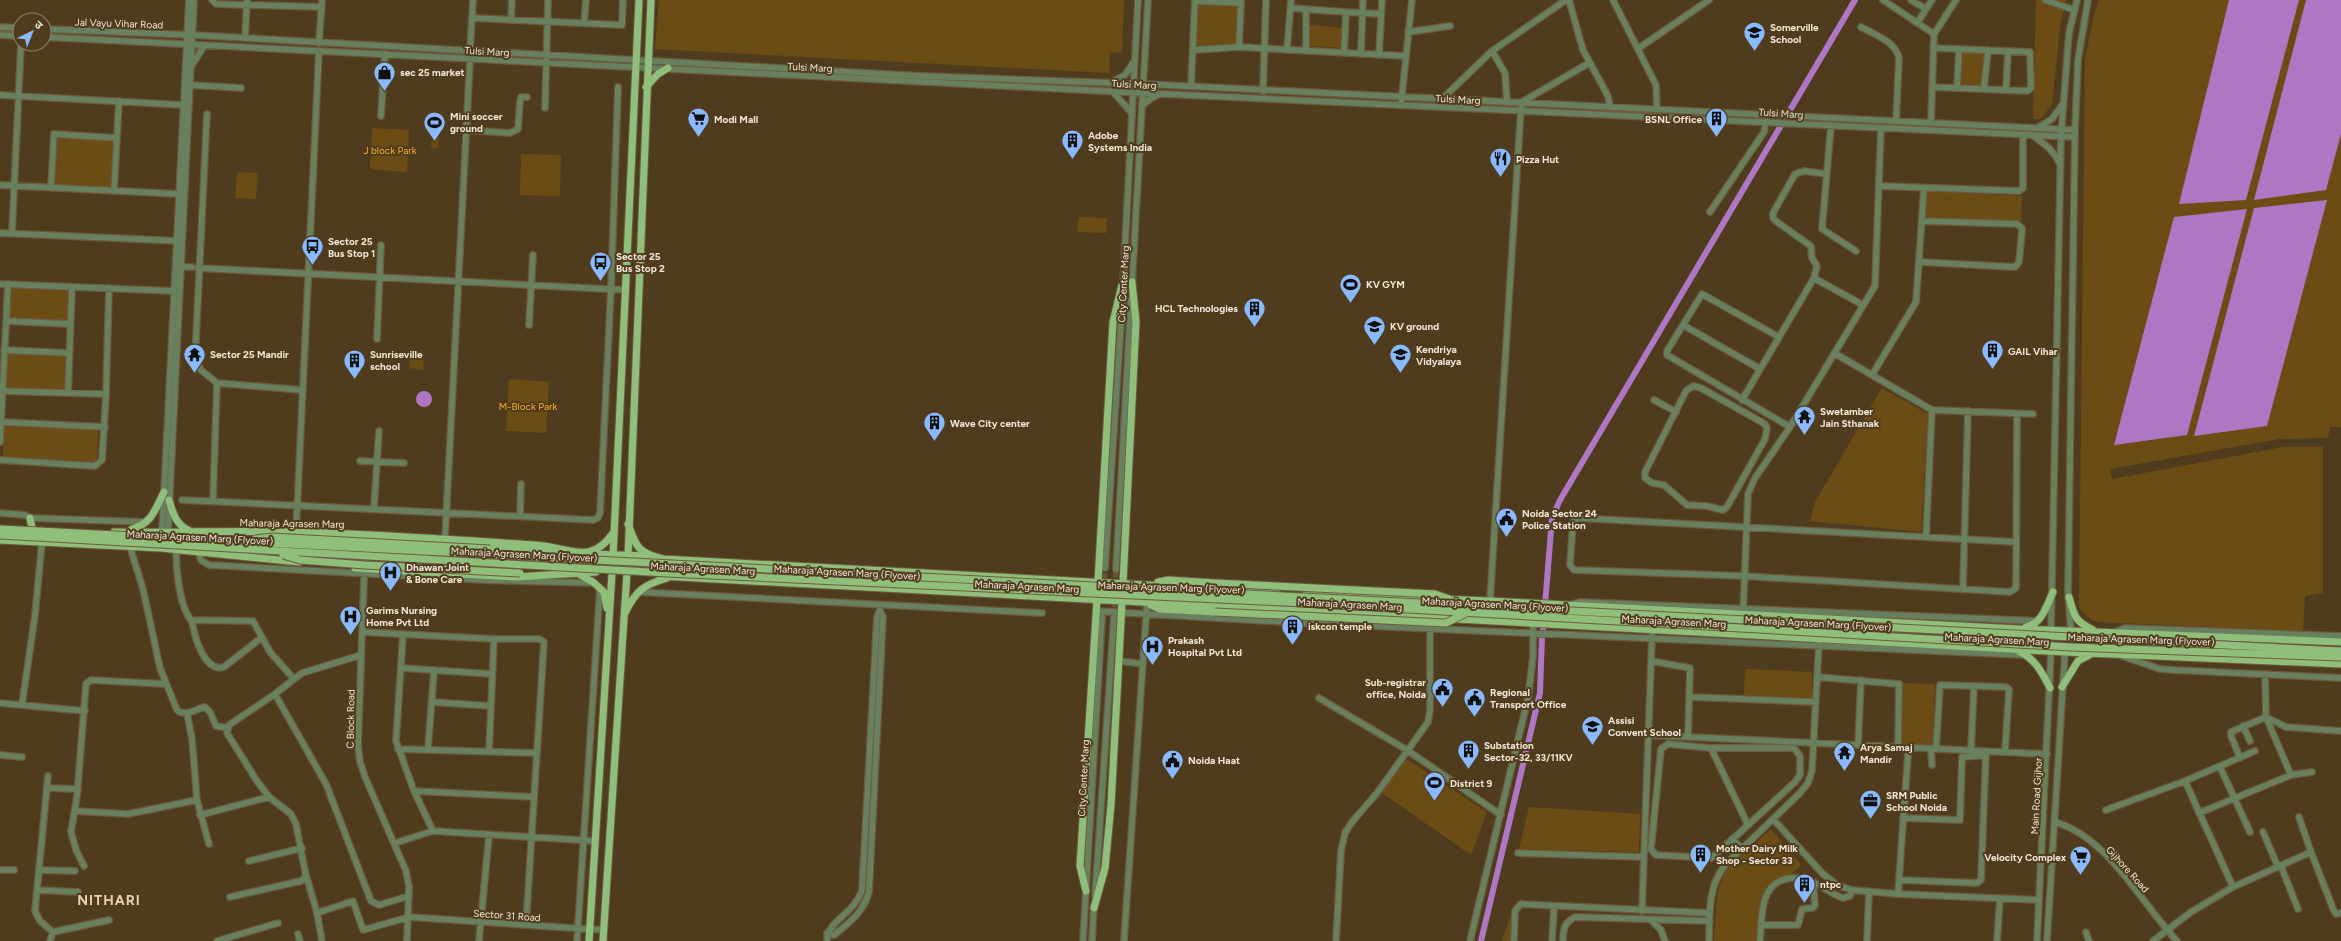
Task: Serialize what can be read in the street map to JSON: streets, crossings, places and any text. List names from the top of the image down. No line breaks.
{"streets":{"main road":["Maharaja Agrasen Marg","Maharaja Agrasen Marg (Flyover)"],"street":["Jal Vayu Vihar Road","Tulsi Marg","City Center Marg","C Block Road","Main Road Gijhor","Gijhore Road","Sector 31 Road"]},"crossings":[["Jal Vayu Vihar Road","Tulsi Marg"],["Tulsi Marg","City Center Marg"],["Maharaja Agrasen Marg","Maharaja Agrasen Marg (Flyover)"],["Maharaja Agrasen Marg","C Block Road"],["Maharaja Agrasen Marg","Main Road Gijhor"],["C Block Road","Sector 31 Road"],["Main Road Gijhor","Gijhore Road"]],"districts":["NITHARI"],"parks":["J block Park","M-Block Park"],"places":{"school or university":["Somerville School","KV ground","Kendriya Vidyalaya","Assisi Convent School"],"shop":["sec 25 market"],"supermarket":["Modi Mall","Velocity Complex"],"building":["BSNL Office","Adobe Systems India","HCL Technologies","GAIL Vihar","Sunriseville school","Wave City center","iskcon temple","Substation Sector-32, 33/11KV","Mother Dairy Milk Shop - Sector 33","ntpc"],"sports":["Mini soccer ground","KV GYM","District 9"],"restaurant":["Pizza Hut"],"bus stop":["Sector 25 Bus Stop 1","Sector 25 Bus Stop 2"],"temple":["Sector 25 Mandir","Swetamber Jain Sthanak","Arya Samaj Mandir"],"public building":["Noida Sector 24 Police Station","Sub-registrar office, Noida","Regional Transport Office","Noida Haat"],"hospital":["Dhawan Joint & Bone Care","Garims Nursing Home Pvt Ltd","Prakash Hospital Pvt Ltd"],"office":["SRM Public School Noida"]},"north":"top right"}
